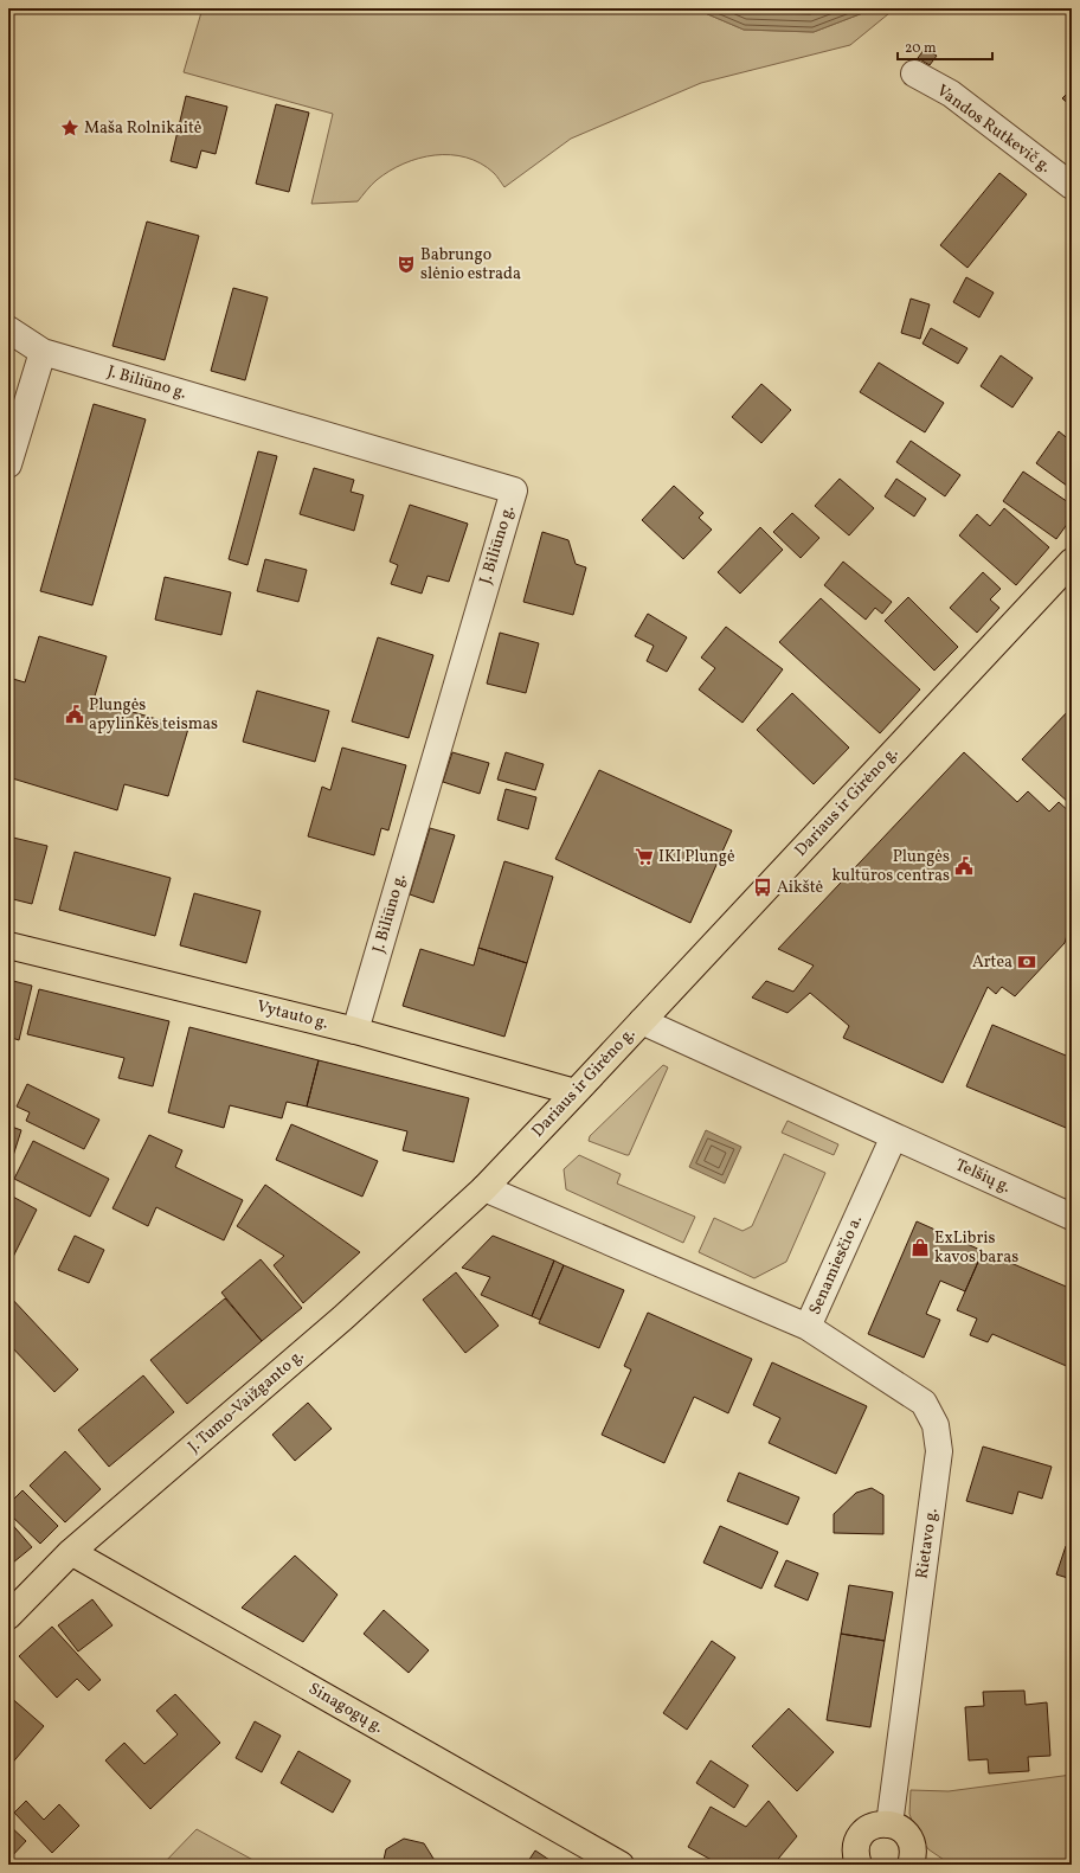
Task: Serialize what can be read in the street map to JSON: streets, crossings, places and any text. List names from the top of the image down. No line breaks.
{"streets":{"main road":["Dariaus ir Girėno g.","Vytauto g.","J. Tumo-Vaižganto g.","Sinagogų g."],"street":["Vandos Rutkevič g.","J. Biliūno g.","Telšių g.","Senamiesčio a.","Rietavo g."]},"crossings":[["J. Biliūno g.","Vytauto g."],["Dariaus ir Girėno g.","Vytauto g."],["Dariaus ir Girėno g.","Senamiesčio a."],["Dariaus ir Girėno g.","J. Tumo-Vaižganto g."],["Telšių g.","Senamiesčio a."],["Senamiesčio a.","J. Tumo-Vaižganto g."],["Senamiesčio a.","Rietavo g."],["J. Tumo-Vaižganto g.","Sinagogų g."]],"places":{"place":["Maša Rolnikaitė"],"theatre":["Babrungo slėnio estrada"],"public building":["Plungės apylinkės teismas","Plungės kultūros centras"],"supermarket":["IKI Plungė"],"bus stop":["Aikštė"],"bank":["Artea"],"shop":["ExLibris kavos baras"]},"scale_bar":"20 m"}
